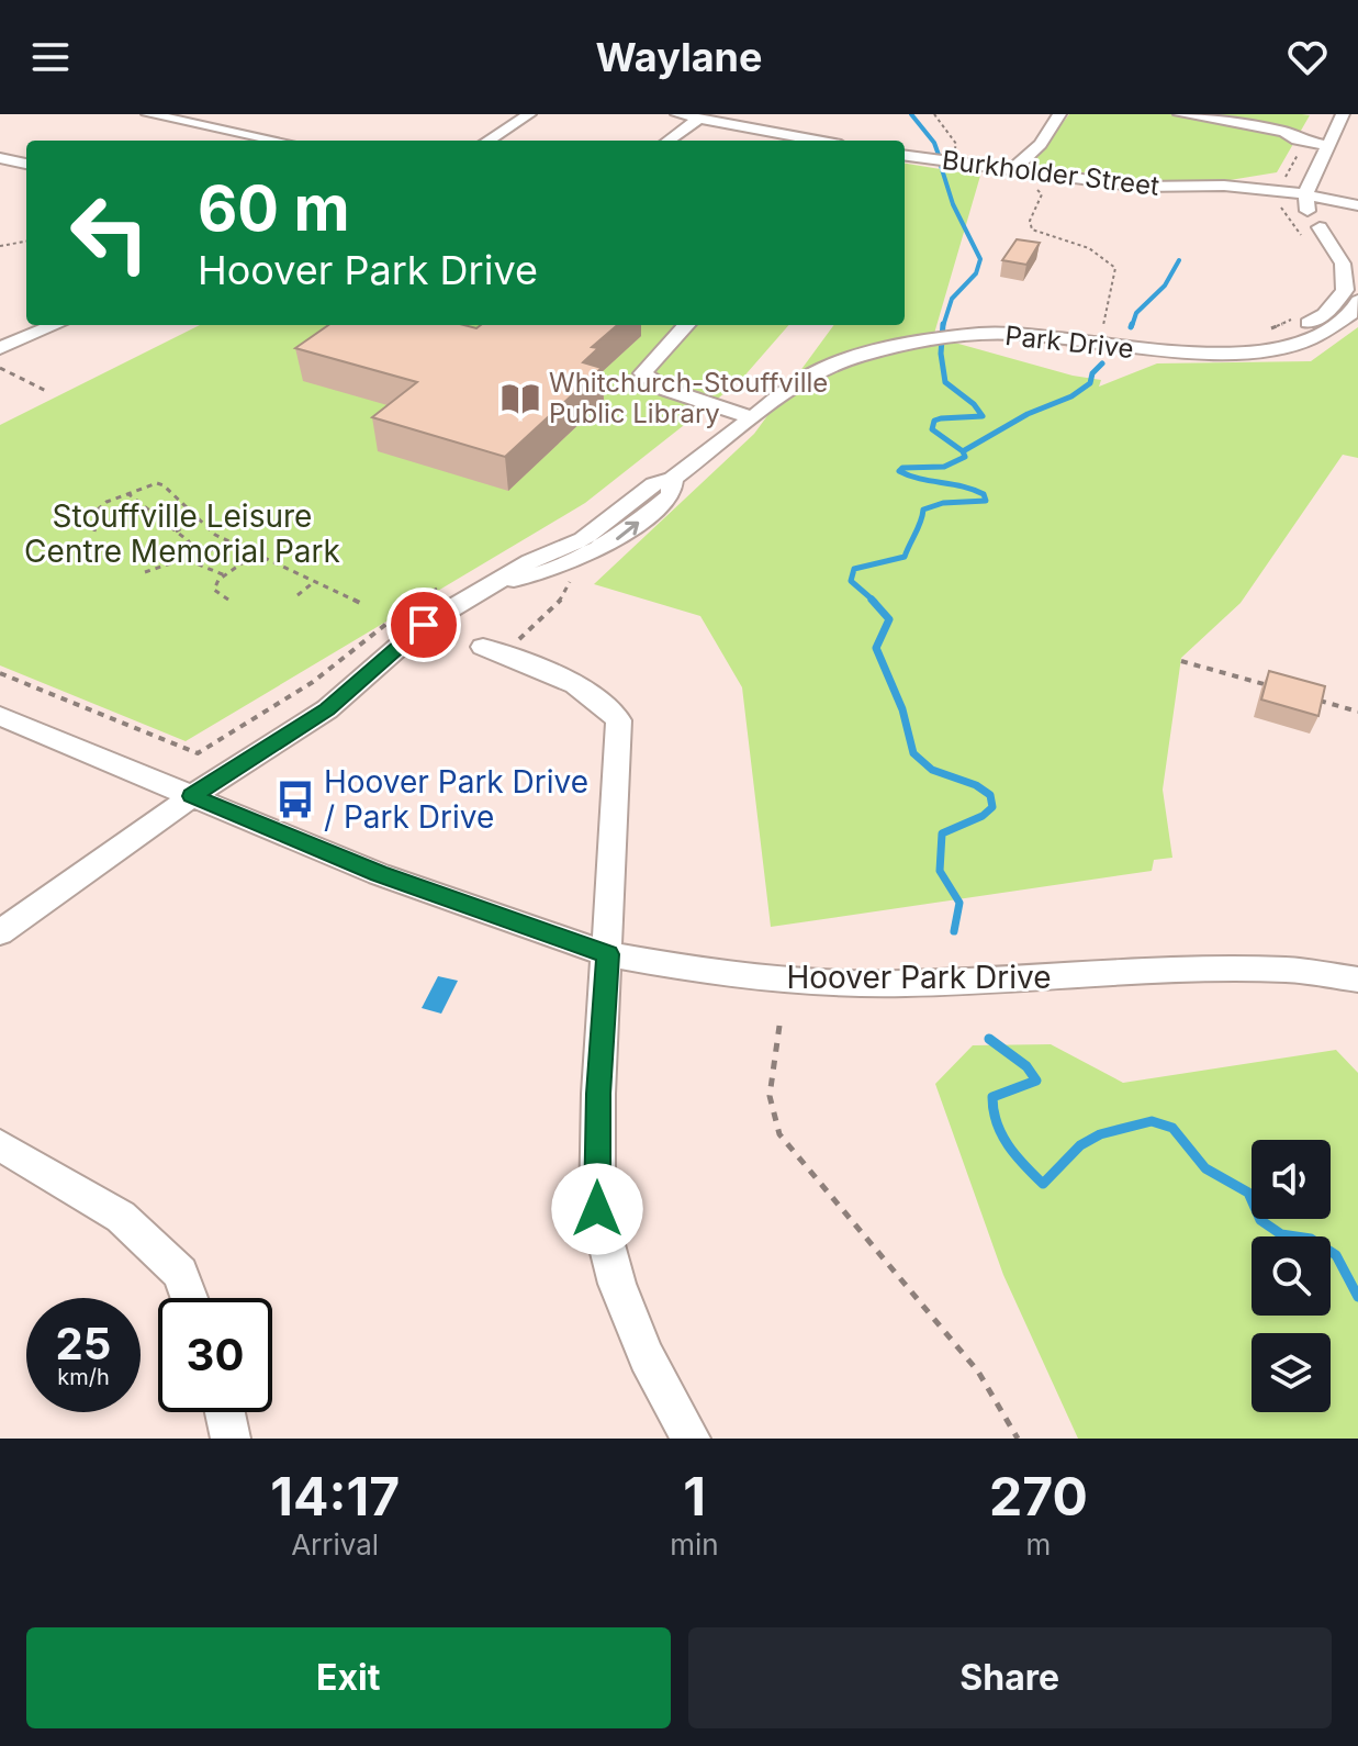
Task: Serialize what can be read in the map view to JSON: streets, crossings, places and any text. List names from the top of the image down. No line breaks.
{"streets":{"street":["Burkholder Street","Park Drive","Hoover Park Drive"]},"crossings":[["Burkholder Street","Park Drive"],["Park Drive","Hoover Park Drive"]],"parks":["Stouffville Leisure Centre Memorial Park"],"places":{"library":["Whitchurch-Stouffville Public Library"],"bus stop":["Hoover Park Drive / Park Drive"]},"page":{"header":"Waylane","turn":["60 m","Hoover Park Drive"],"speed":"25 km/h","limit":"30","eta":["14:17","Arrival","1","min","270","m"],"buttons":["Exit","Share"]}}
